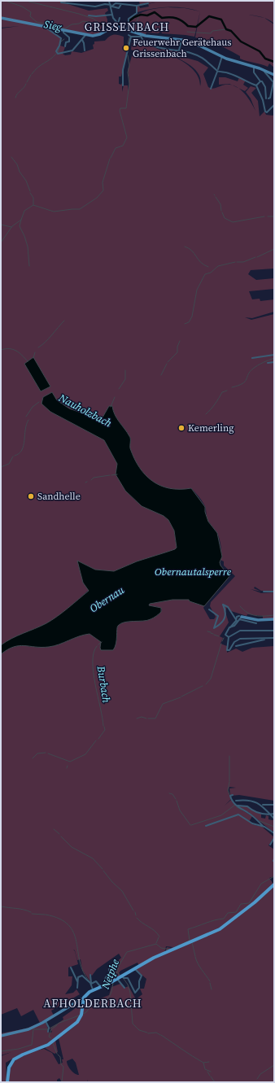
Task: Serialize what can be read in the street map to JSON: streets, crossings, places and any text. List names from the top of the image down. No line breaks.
{"districts":["GRISSENBACH","AFHOLDERBACH"],"water":["Sieg","Nauholzbach","Obernautalsperre","Obernau","Burbach","Netphe"],"places":["Feuerwehr Gerätehaus Grissenbach","Kemerling","Sandhelle"]}
